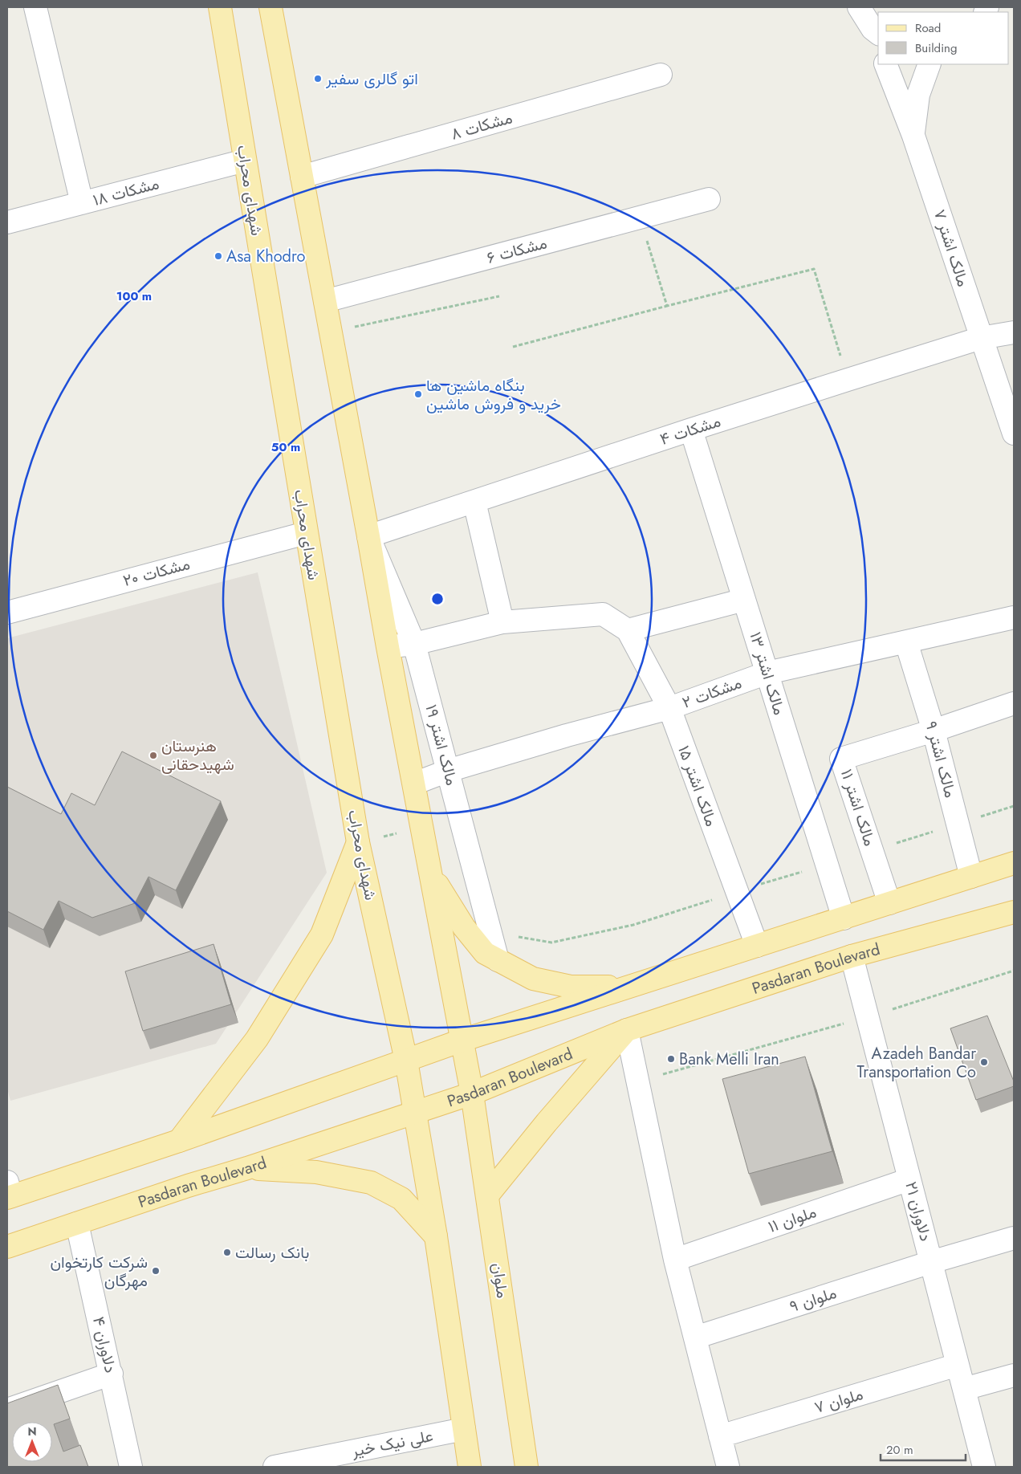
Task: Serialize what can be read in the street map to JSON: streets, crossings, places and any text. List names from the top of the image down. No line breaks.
{"streets":{"main road":["شهدای محراب","Pasdaran Boulevard","ملوان"],"street":["مشکات ۸","مشکات ۱۸","مالک اشتر ۷","مشکات ۶","مشکات ۴","مشکات ۲۰","مالک اشتر ۱۳","مشکات ۲","مالک اشتر ۱۹","مالک اشتر ۹","مالک اشتر ۱۵","مالک اشتر ۱۱","دلاوران ۲۱","ملوان ۱۱","ملوان ۹","دلاوران ۴","ملوان ۷","علی نیک خیر"]},"crossings":[["شهدای محراب","مشکات ۱۸"],["شهدای محراب","مشکات ۲۰"],["شهدای محراب","Pasdaran Boulevard"],["مالک اشتر ۷","مشکات ۴"],["مشکات ۴","مالک اشتر ۱۳"],["مشکات ۴","مالک اشتر ۱۹"],["مالک اشتر ۱۳","مشکات ۲"],["مشکات ۲","مالک اشتر ۱۹"],["مشکات ۲","مالک اشتر ۹"],["مشکات ۲","مالک اشتر ۱۵"],["مالک اشتر ۹","مالک اشتر ۱۱"],["Pasdaran Boulevard","دلاوران ۲۱"],["Pasdaran Boulevard","ملوان"],["Pasdaran Boulevard","دلاوران ۴"],["دلاوران ۲۱","ملوان ۱۱"],["دلاوران ۲۱","ملوان ۹"],["دلاوران ۲۱","ملوان ۷"]],"places":["اتو گالری سفیر","Asa Khodro","بنگاه ماشین ها خرید و فروش ماشین","هنرستان شهیدحقانی","Bank Melli Iran","Azadeh Bandar Transportation Co","بانک رسالت","شرکت کارتخوان مهرگان"],"legend":["Road","Building"],"scale_bar":"20 m","north":"top","rings":["100 m","50 m"]}
